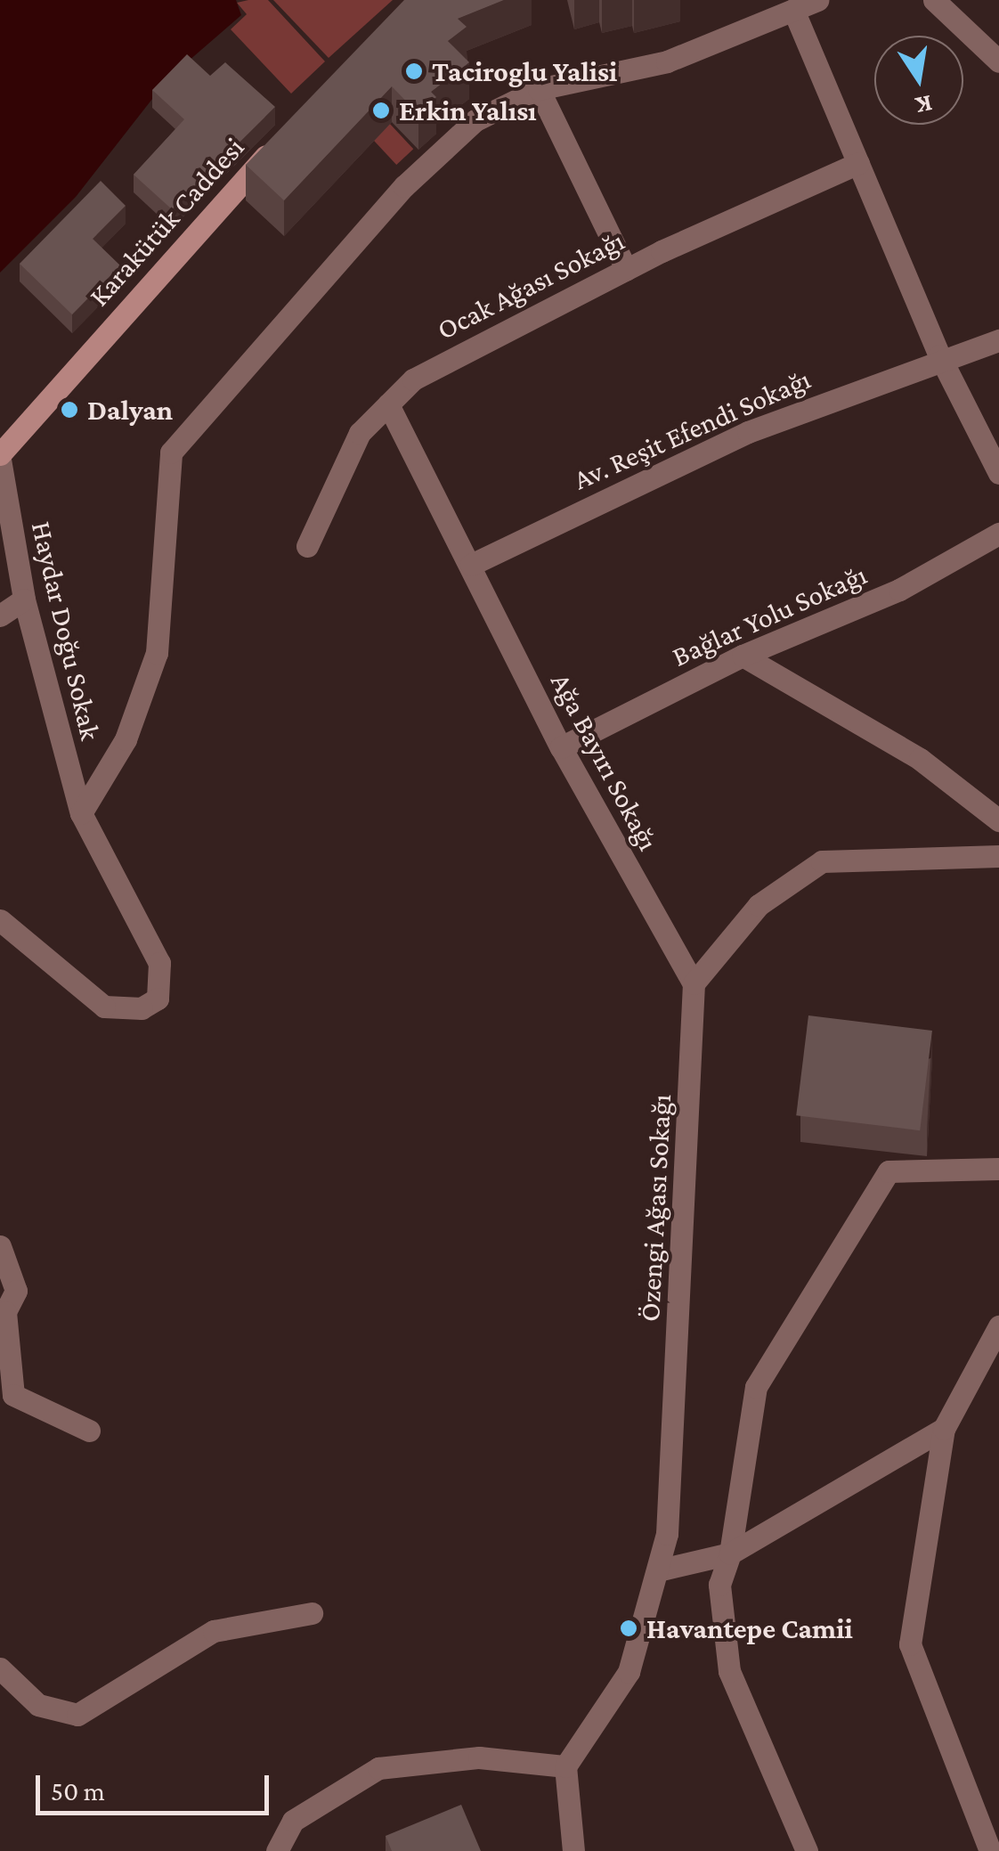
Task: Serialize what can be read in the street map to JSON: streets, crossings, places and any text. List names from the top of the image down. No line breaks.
{"streets":{"main road":["Karakütük Caddesi"],"street":["Ocak Ağası Sokağı","Av. Reşit Efendi Sokağı","Bağlar Yolu Sokağı","Haydar Doğu Sokak","Ağa Bayırı Sokağı","Özengi Ağası Sokağı"]},"crossings":[["Karakütük Caddesi","Haydar Doğu Sokak"],["Ocak Ağası Sokağı","Ağa Bayırı Sokağı"],["Av. Reşit Efendi Sokağı","Ağa Bayırı Sokağı"],["Bağlar Yolu Sokağı","Ağa Bayırı Sokağı"],["Ağa Bayırı Sokağı","Özengi Ağası Sokağı"]],"places":["Taciroglu Yalisi","Erkin Yalısı","Dalyan","Havantepe Camii"],"scale_bar":"50 m","north":"bottom"}
